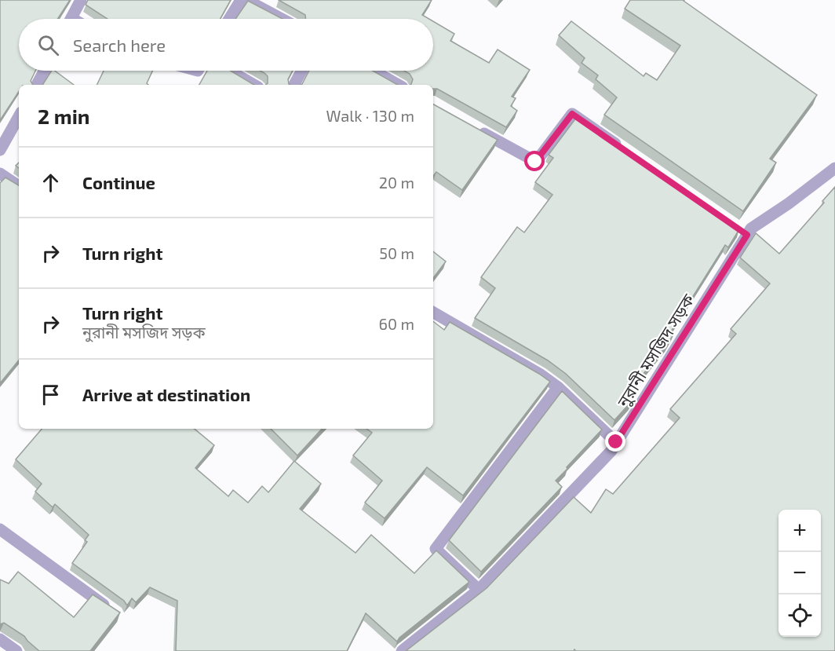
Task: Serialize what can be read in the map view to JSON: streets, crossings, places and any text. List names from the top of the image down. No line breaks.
{"streets":{"street":["নুরানী মসজিদ সড়ক"]},"page":{"search":"Search here","heading":["2 min","Walk · 130 m"],"list":[["Continue","20 m"],["Turn right","50 m"],["Turn right","নুরানী মসজিদ সড়ক","60 m"],"Arrive at destination"],"map_buttons":["+","−"]}}
